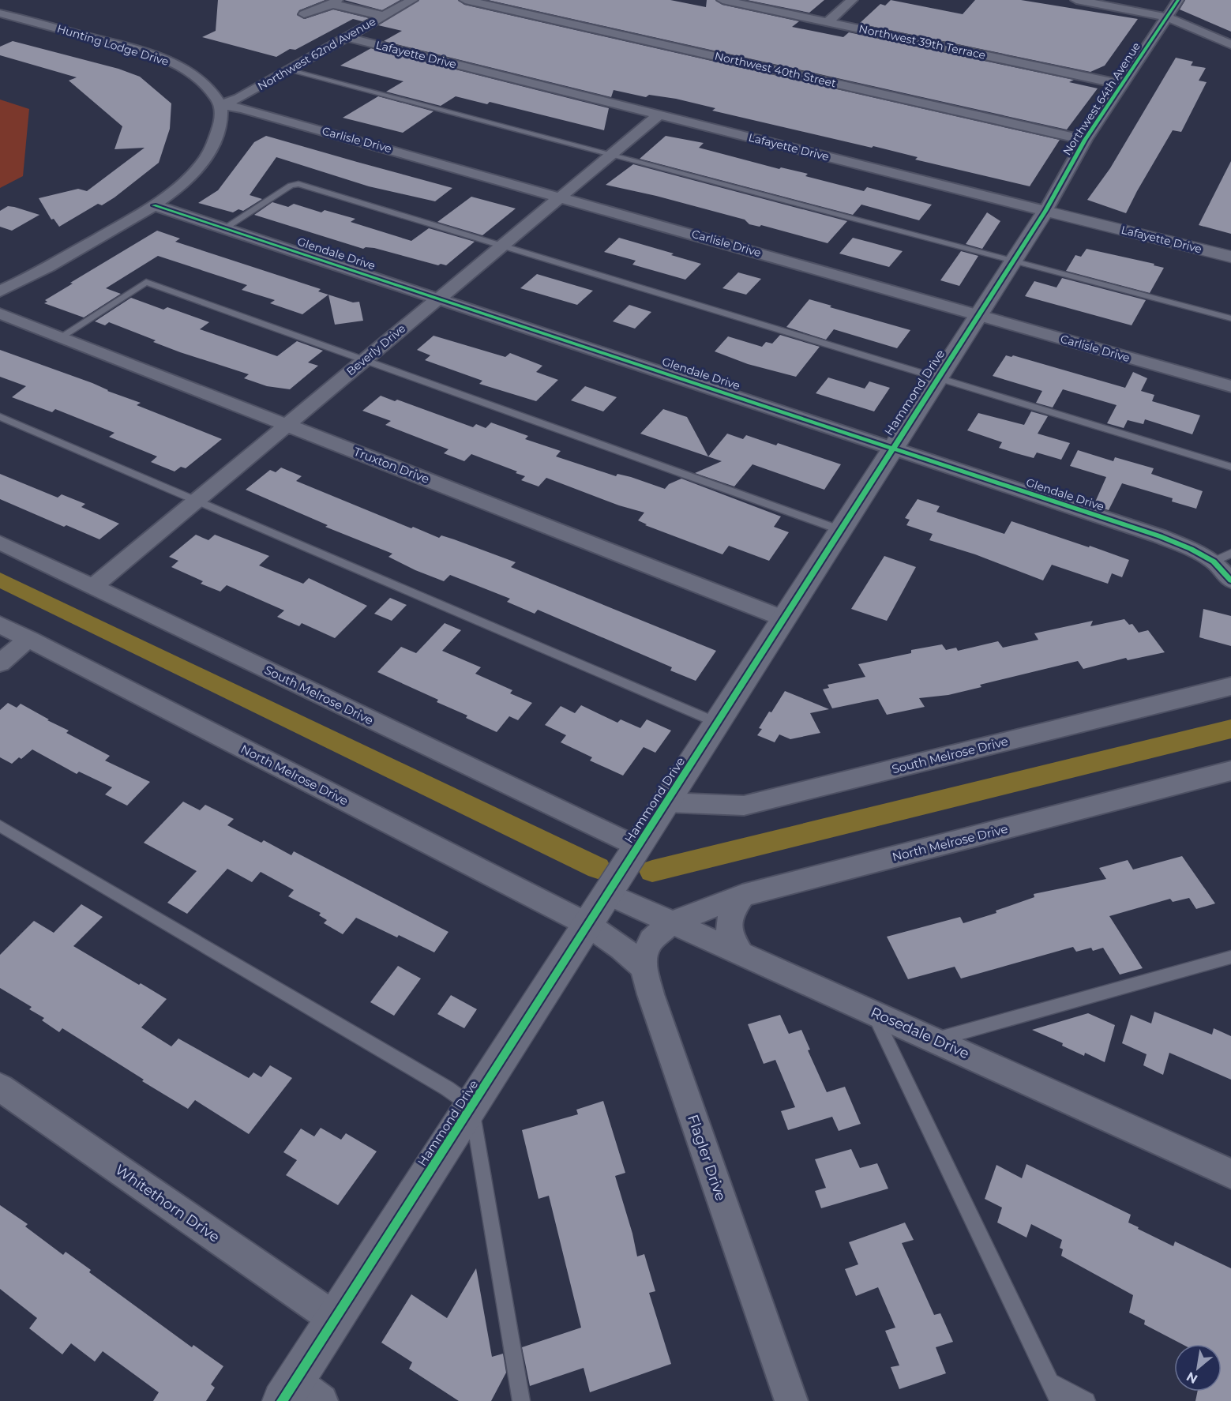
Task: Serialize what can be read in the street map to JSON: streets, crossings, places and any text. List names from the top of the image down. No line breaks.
{"streets":{"street":["Northwest 39th Terrace","Hunting Lodge Drive","Northwest 62nd Avenue","Lafayette Drive","Northwest 40th Street","Northwest 64th Avenue","Carlisle Drive","Glendale Drive","Beverly Drive","Hammond Drive","Truxton Drive","South Melrose Drive","North Melrose Drive","Rosedale Drive","Flagler Drive","Whitethorn Drive"]},"crossings":[["Northwest 39th Terrace","Northwest 64th Avenue"],["Hunting Lodge Drive","Northwest 62nd Avenue"],["Hunting Lodge Drive","Carlisle Drive"],["Northwest 62nd Avenue","Lafayette Drive"],["Northwest 62nd Avenue","Carlisle Drive"],["Lafayette Drive","Northwest 64th Avenue"],["Lafayette Drive","Beverly Drive"],["Lafayette Drive","Hammond Drive"],["Northwest 40th Street","Northwest 64th Avenue"],["Northwest 64th Avenue","Hammond Drive"],["Carlisle Drive","Beverly Drive"],["Carlisle Drive","Hammond Drive"],["Glendale Drive","Beverly Drive"],["Glendale Drive","Hammond Drive"],["Beverly Drive","Truxton Drive"],["Beverly Drive","South Melrose Drive"],["Hammond Drive","Truxton Drive"],["Hammond Drive","South Melrose Drive"],["Hammond Drive","North Melrose Drive"],["Hammond Drive","Rosedale Drive"],["Hammond Drive","Whitethorn Drive"],["North Melrose Drive","Rosedale Drive"],["North Melrose Drive","Flagler Drive"],["Rosedale Drive","Flagler Drive"]],"north":"bottom left"}
